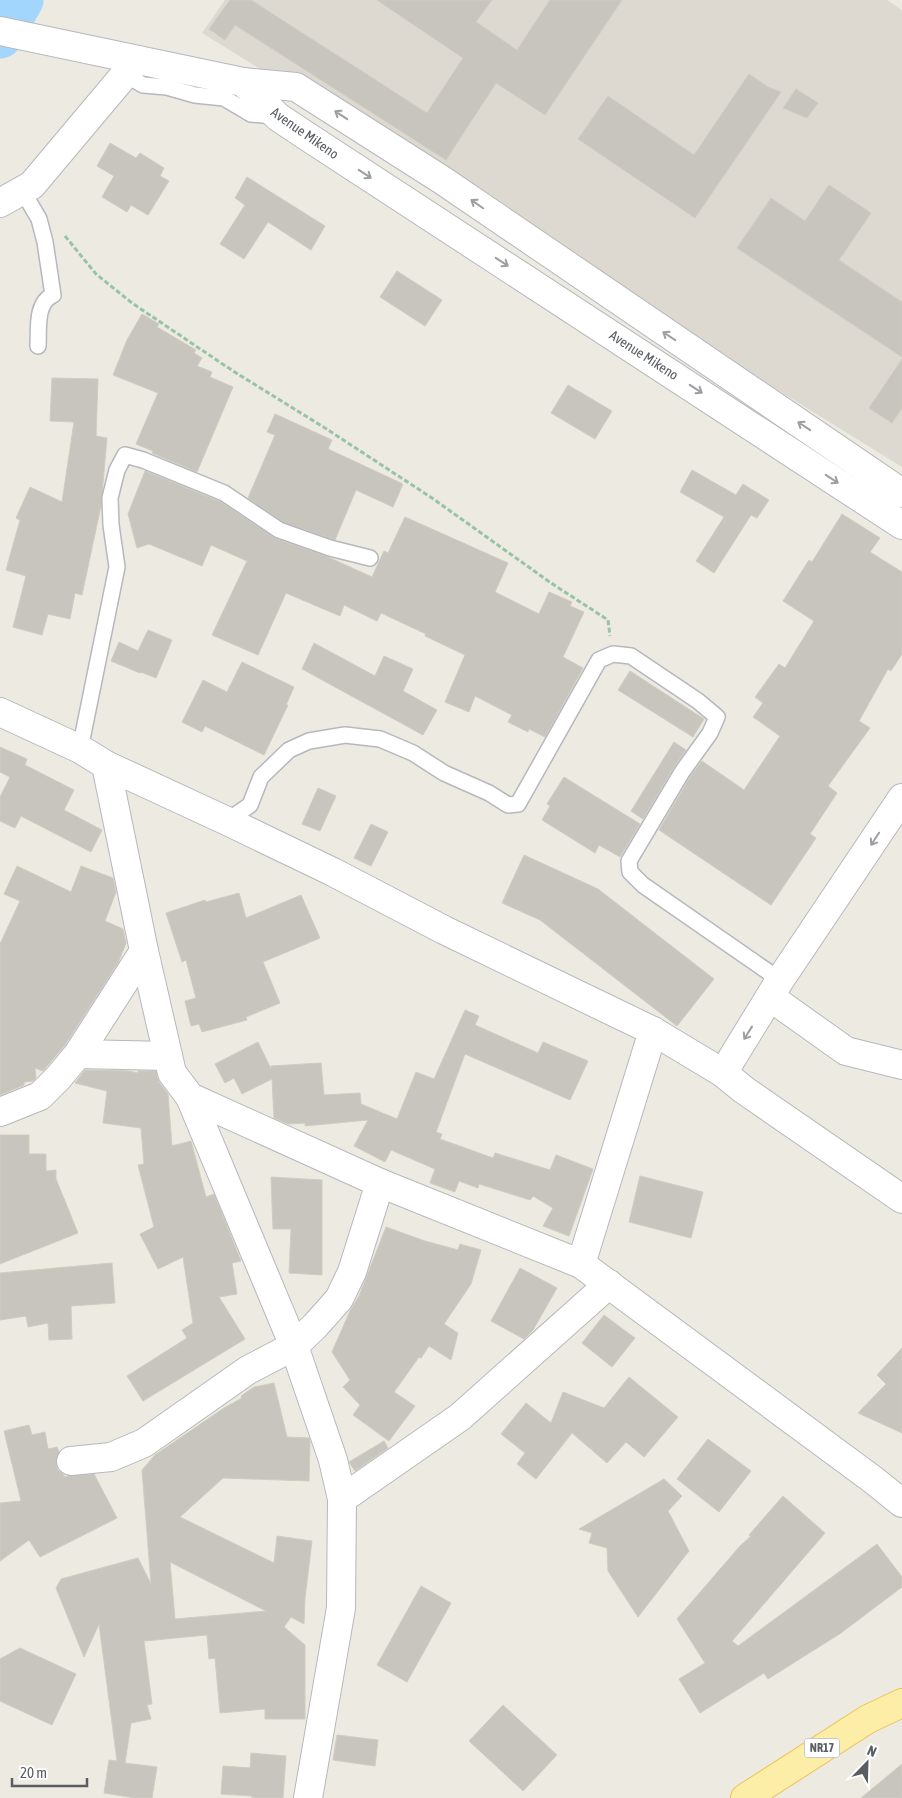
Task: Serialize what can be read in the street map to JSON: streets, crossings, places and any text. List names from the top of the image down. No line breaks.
{"streets":{"main road":["NR17"],"street":["Avenue Mikeno"]},"scale_bar":"20 m","north":"top right"}
